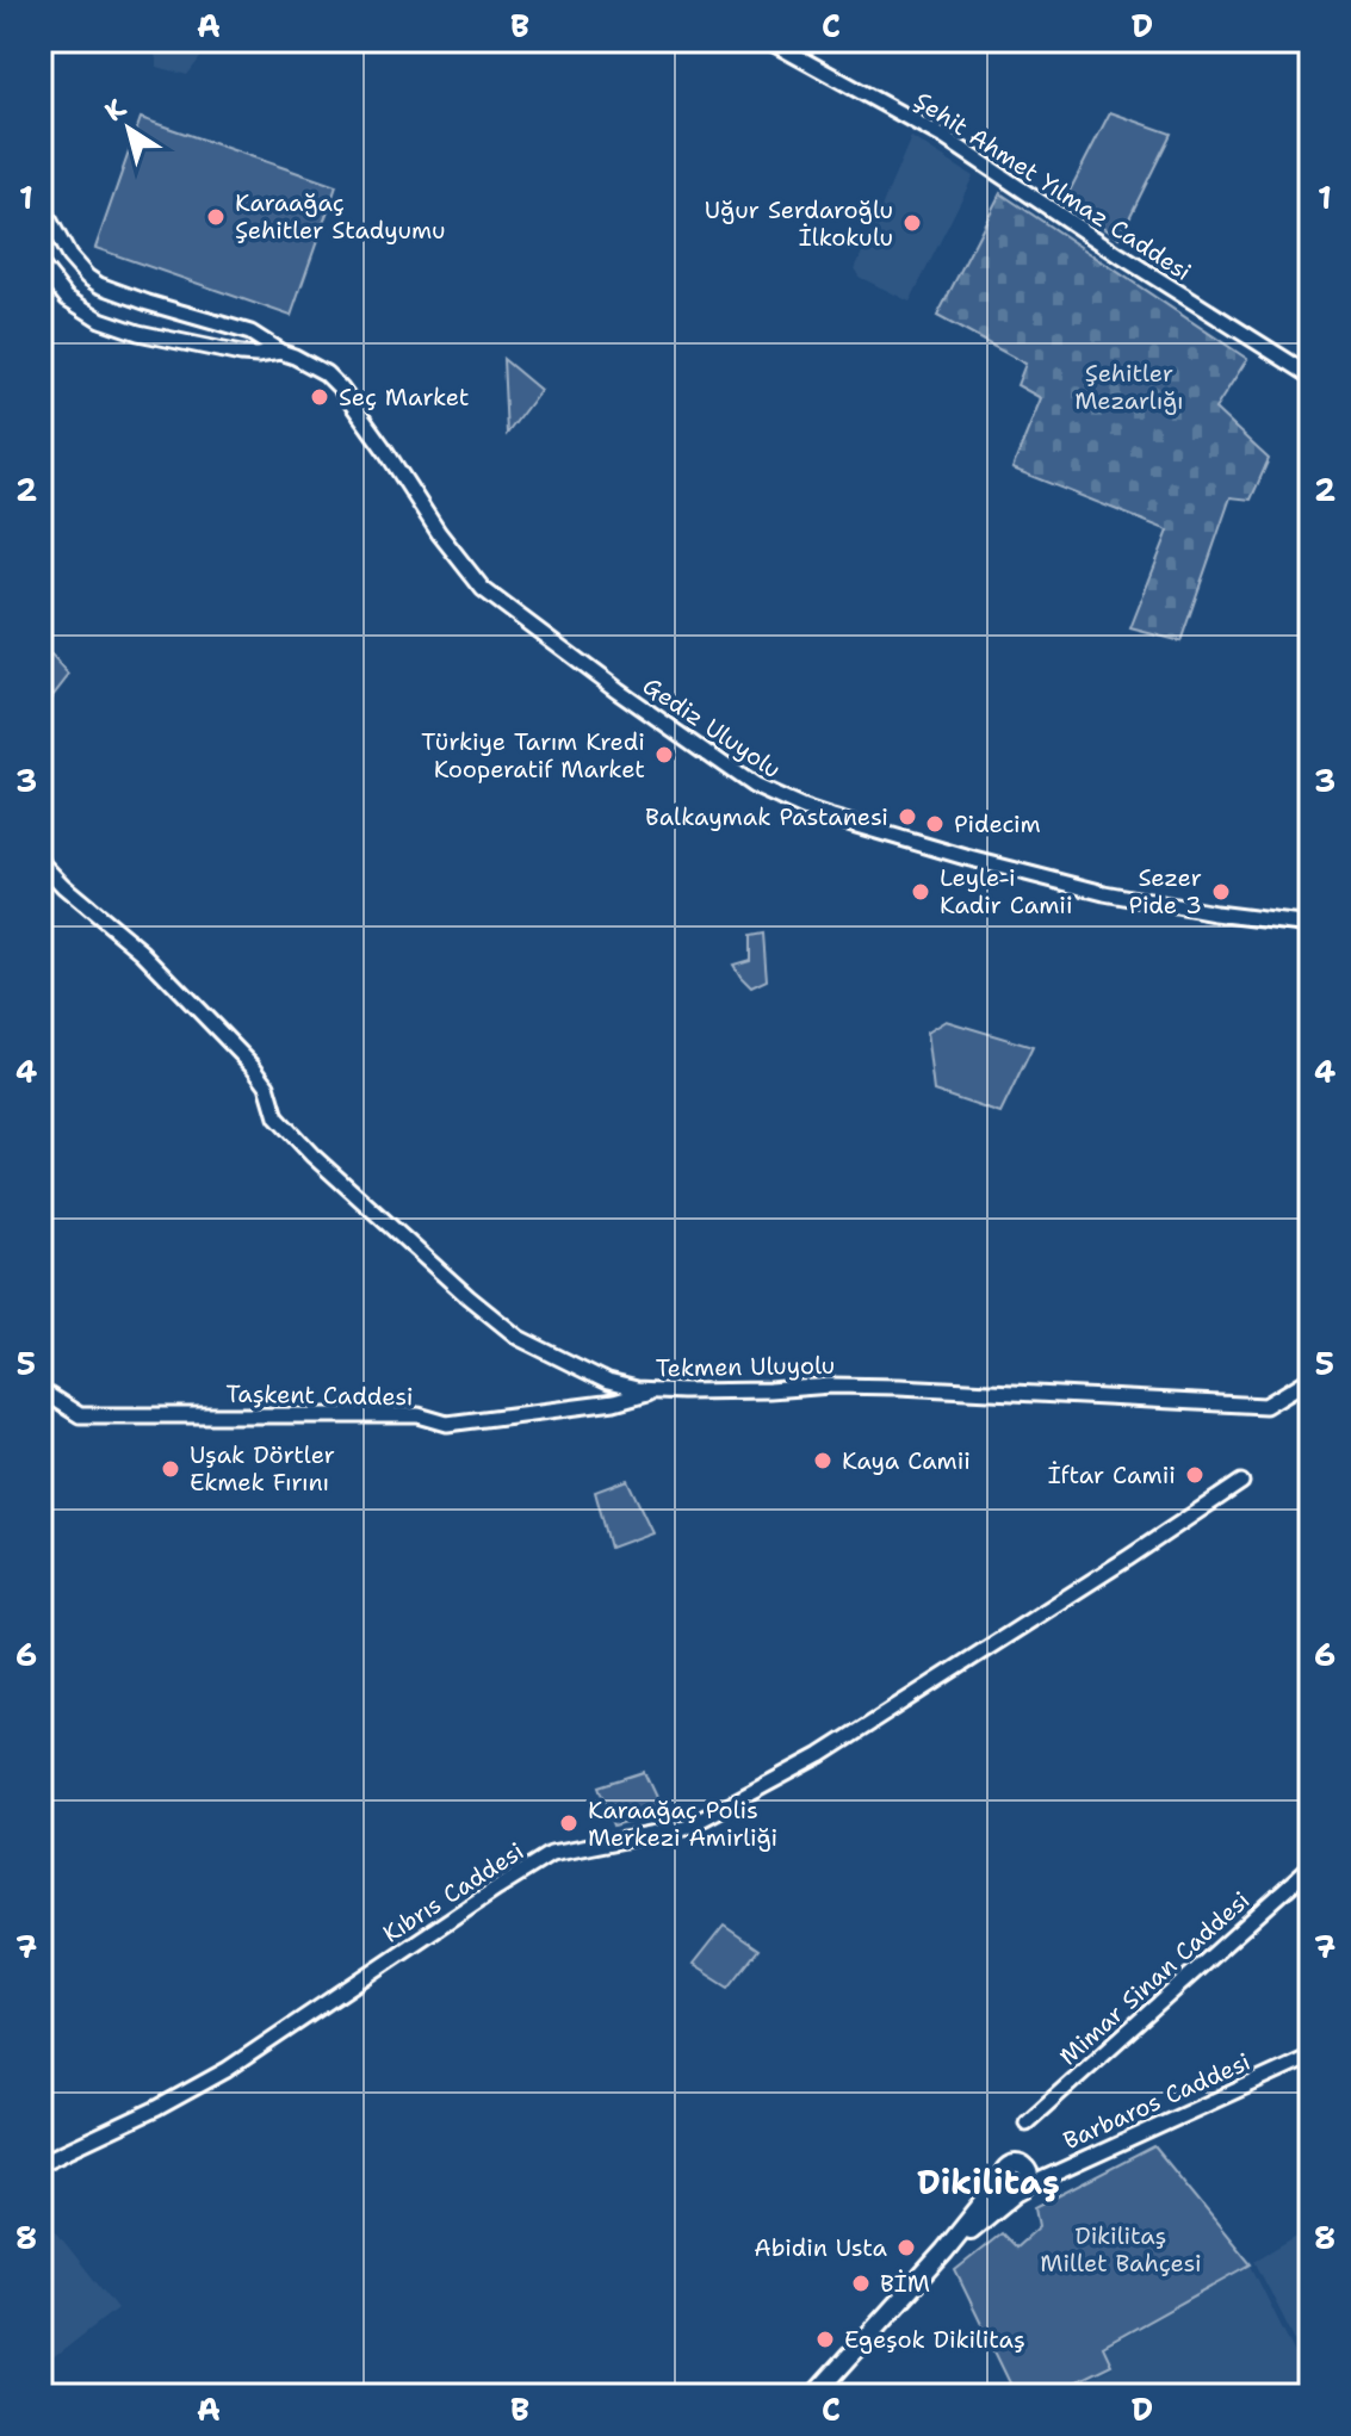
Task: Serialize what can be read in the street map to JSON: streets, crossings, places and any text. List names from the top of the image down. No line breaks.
{"streets":{"street":["Şehit Ahmet Yılmaz Caddesi","Gediz Uluyolu","Tekmen Uluyolu","Taşkent Caddesi","Kıbrıs Caddesi","Mimar Sinan Caddesi","Barbaros Caddesi"]},"crossings":[["Tekmen Uluyolu","Taşkent Caddesi"]],"districts":["Dikilitaş"],"parks":["Şehitler Mezarlığı","Dikilitaş Millet Bahçesi"],"places":["Karaağaç Şehitler Stadyumu","Uğur Serdaroğlu İlkokulu","Seç Market","Türkiye Tarım Kredi Kooperatif Market","Balkaymak Pastanesi","Pidecim","Leyle-i Kadir Camii","Sezer Pide 3","Kaya Camii","Uşak Dörtler Ekmek Fırını","İftar Camii","Karaağaç Polis Merkezi Amirliği","Abidin Usta","BİM","Egeşok Dikilitaş"],"north":"top left","grid":{"columns":["A","B","C","D"],"rows":["1","2","3","4","5","6","7","8"]}}
